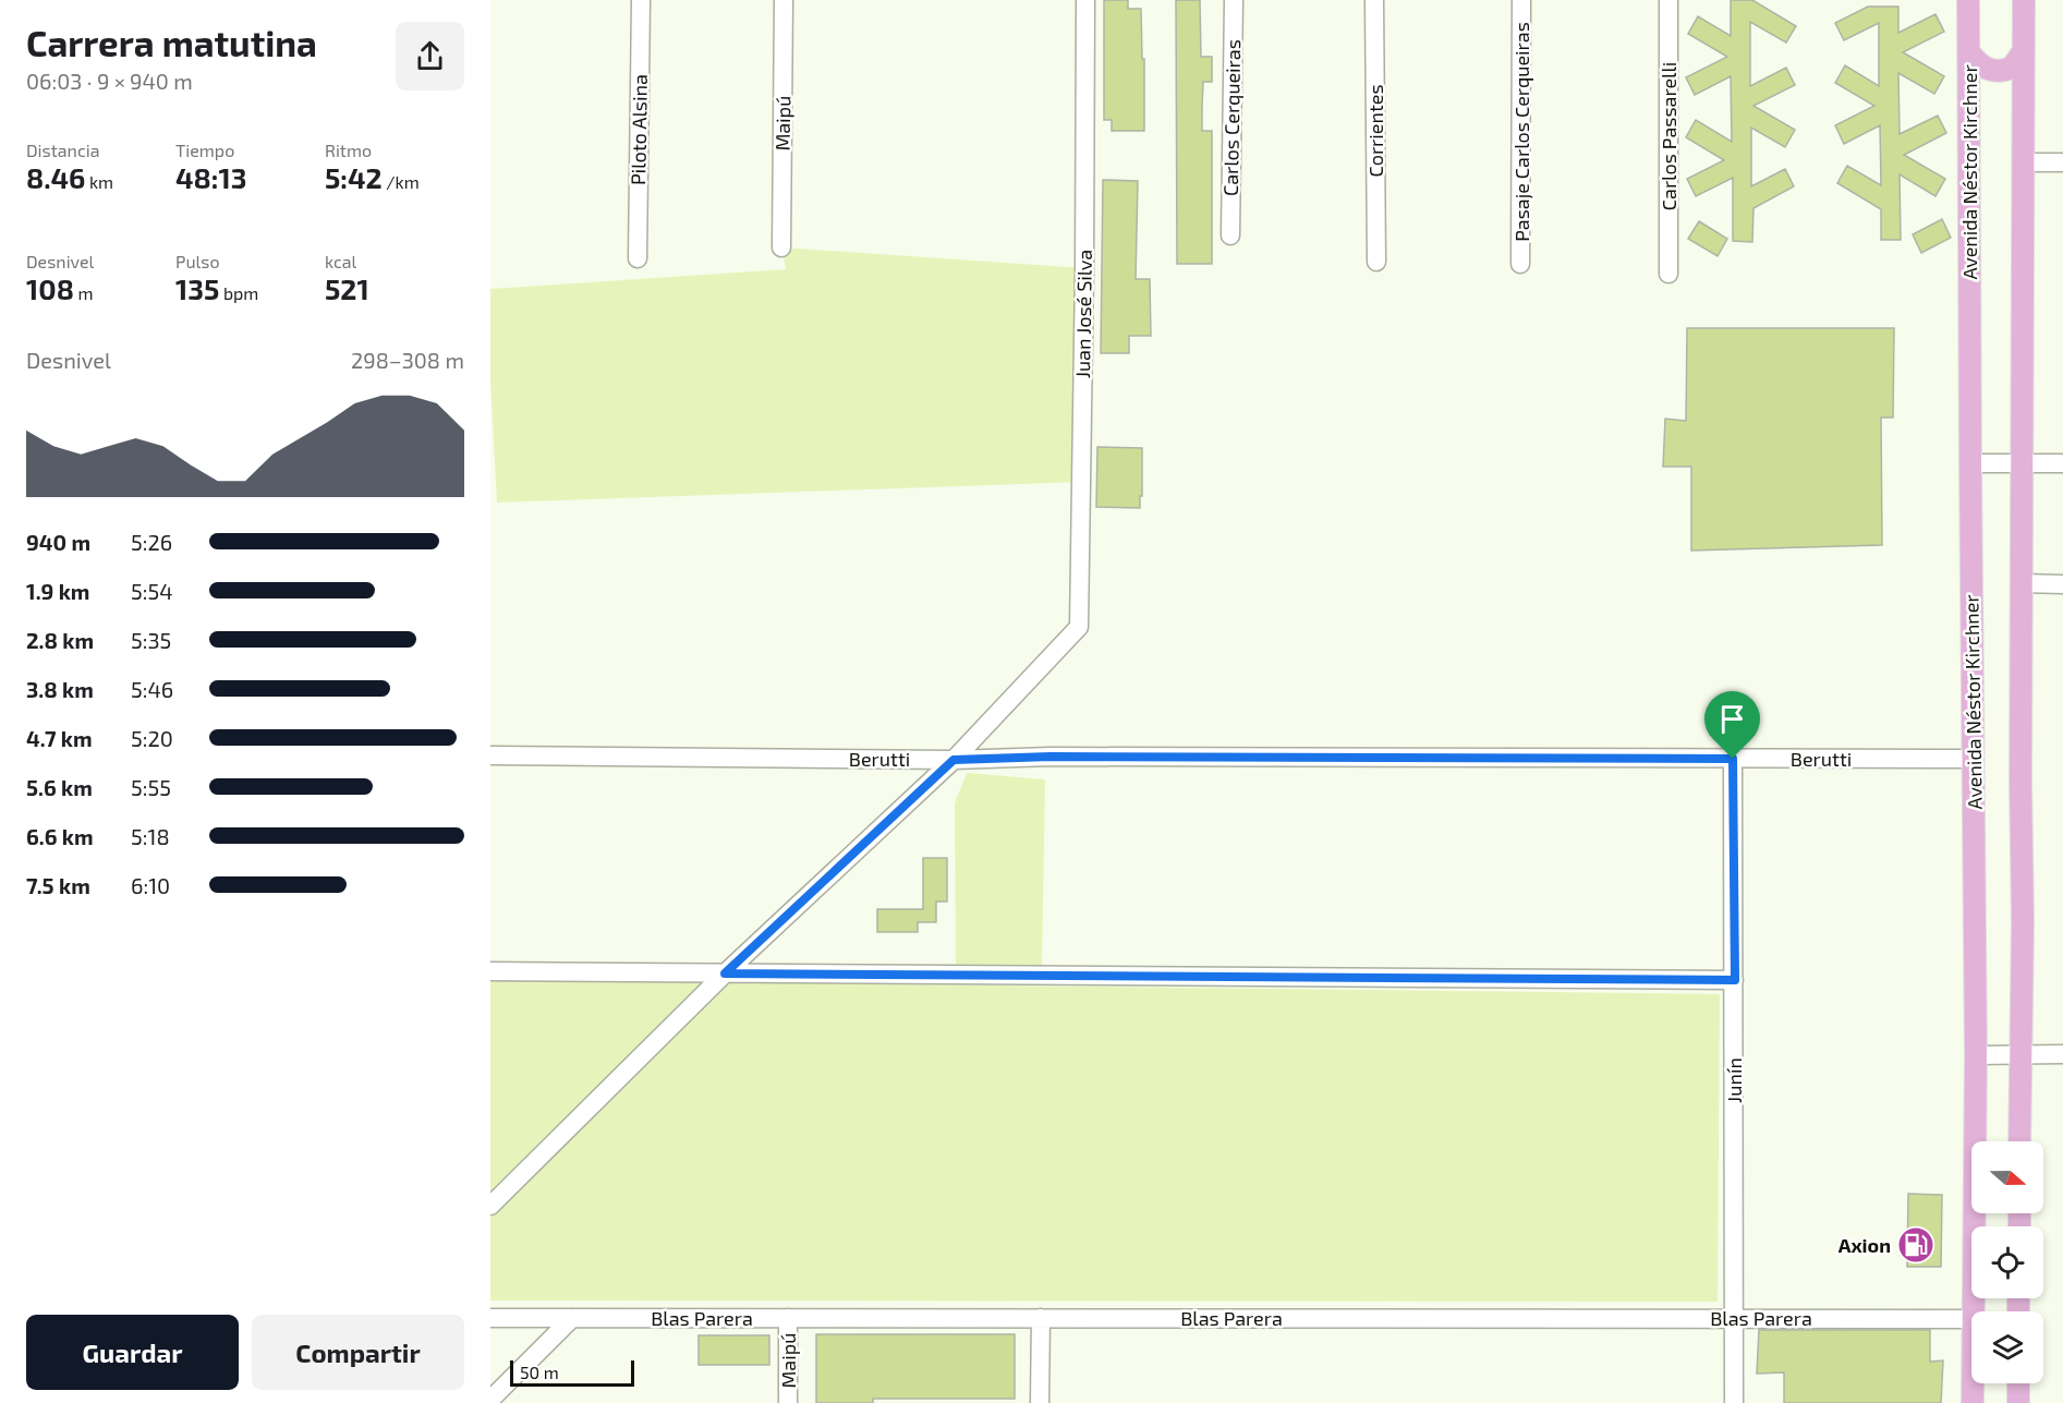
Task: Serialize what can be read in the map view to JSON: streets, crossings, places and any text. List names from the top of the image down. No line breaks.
{"streets":{"main road":["Avenida Néstor Kirchner"],"street":["Carlos Cerqueiras","Maipú","Piloto Alsina","Corrientes","Pasaje Carlos Cerqueiras","Carlos Passarelli","Juan José Silva","Berutti","Junín","Blas Parera"]},"crossings":[["Maipú","Blas Parera"],["Avenida Néstor Kirchner","Berutti"],["Juan José Silva","Berutti"],["Berutti","Junín"],["Junín","Blas Parera"]],"places":{"fuel station":["Axion"]},"scale_bar":"50 m","north":"right","page":{"heading":["Carrera matutina","06:03 · 9 × 940 m"],"stats":[["Distancia","8.46 km"],["Tiempo","48:13"],["Ritmo","5:42 /km"],["Desnivel","108 m"],["Pulso","135 bpm"],["kcal","521"]],"chart":["Desnivel","298–308 m"],"list":[{"name":"940 m","note":"5:26"},{"name":"1.9 km","note":"5:54"},{"name":"2.8 km","note":"5:35"},{"name":"3.8 km","note":"5:46"},{"name":"4.7 km","note":"5:20"},{"name":"5.6 km","note":"5:55"},{"name":"6.6 km","note":"5:18"},{"name":"7.5 km","note":"6:10"}],"buttons":["Guardar","Compartir"],"scale":"50 m"}}
